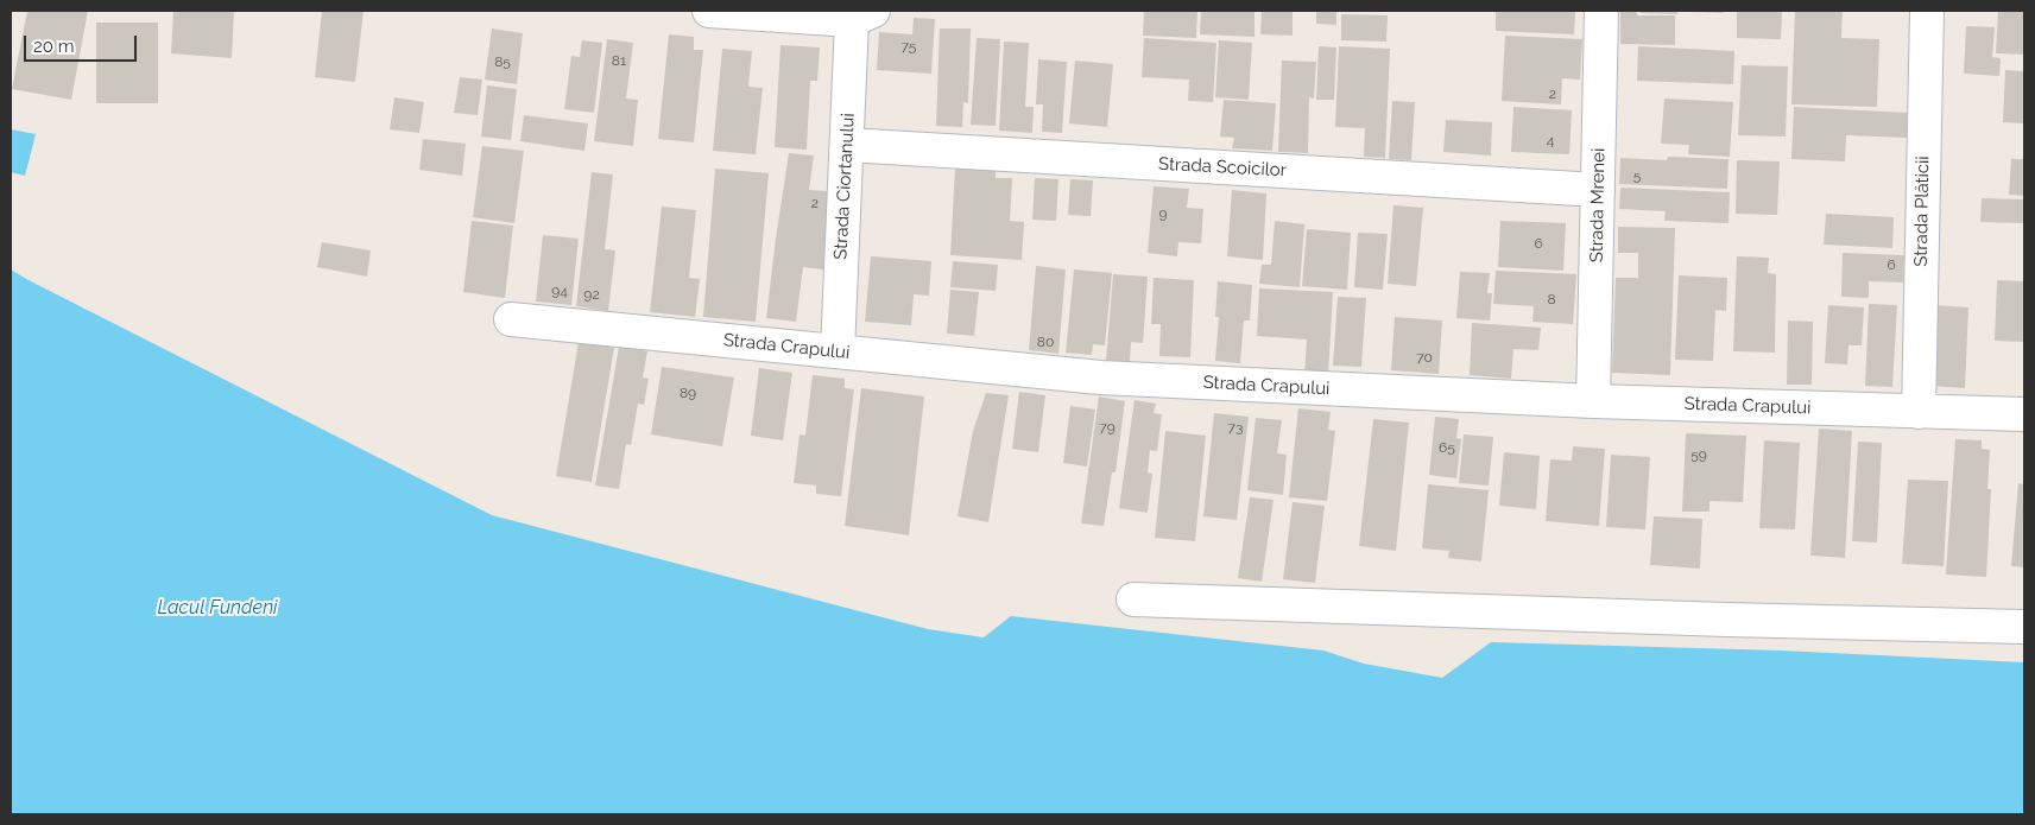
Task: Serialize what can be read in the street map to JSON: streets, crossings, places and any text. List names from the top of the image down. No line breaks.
{"streets":{"street":["Strada Scoicilor","Strada Ciortanului","Strada Mrenei","Strada Plăticii","Strada Crapului"]},"crossings":[["Strada Scoicilor","Strada Ciortanului"],["Strada Scoicilor","Strada Mrenei"],["Strada Ciortanului","Strada Crapului"],["Strada Mrenei","Strada Crapului"],["Strada Plăticii","Strada Crapului"]],"water":["Lacul Fundeni"],"house_numbers":["75","81","85","2","4","5","2","9","6","6","94","92","8","80","70","89","79","73","65","59"],"scale_bar":"20 m"}
